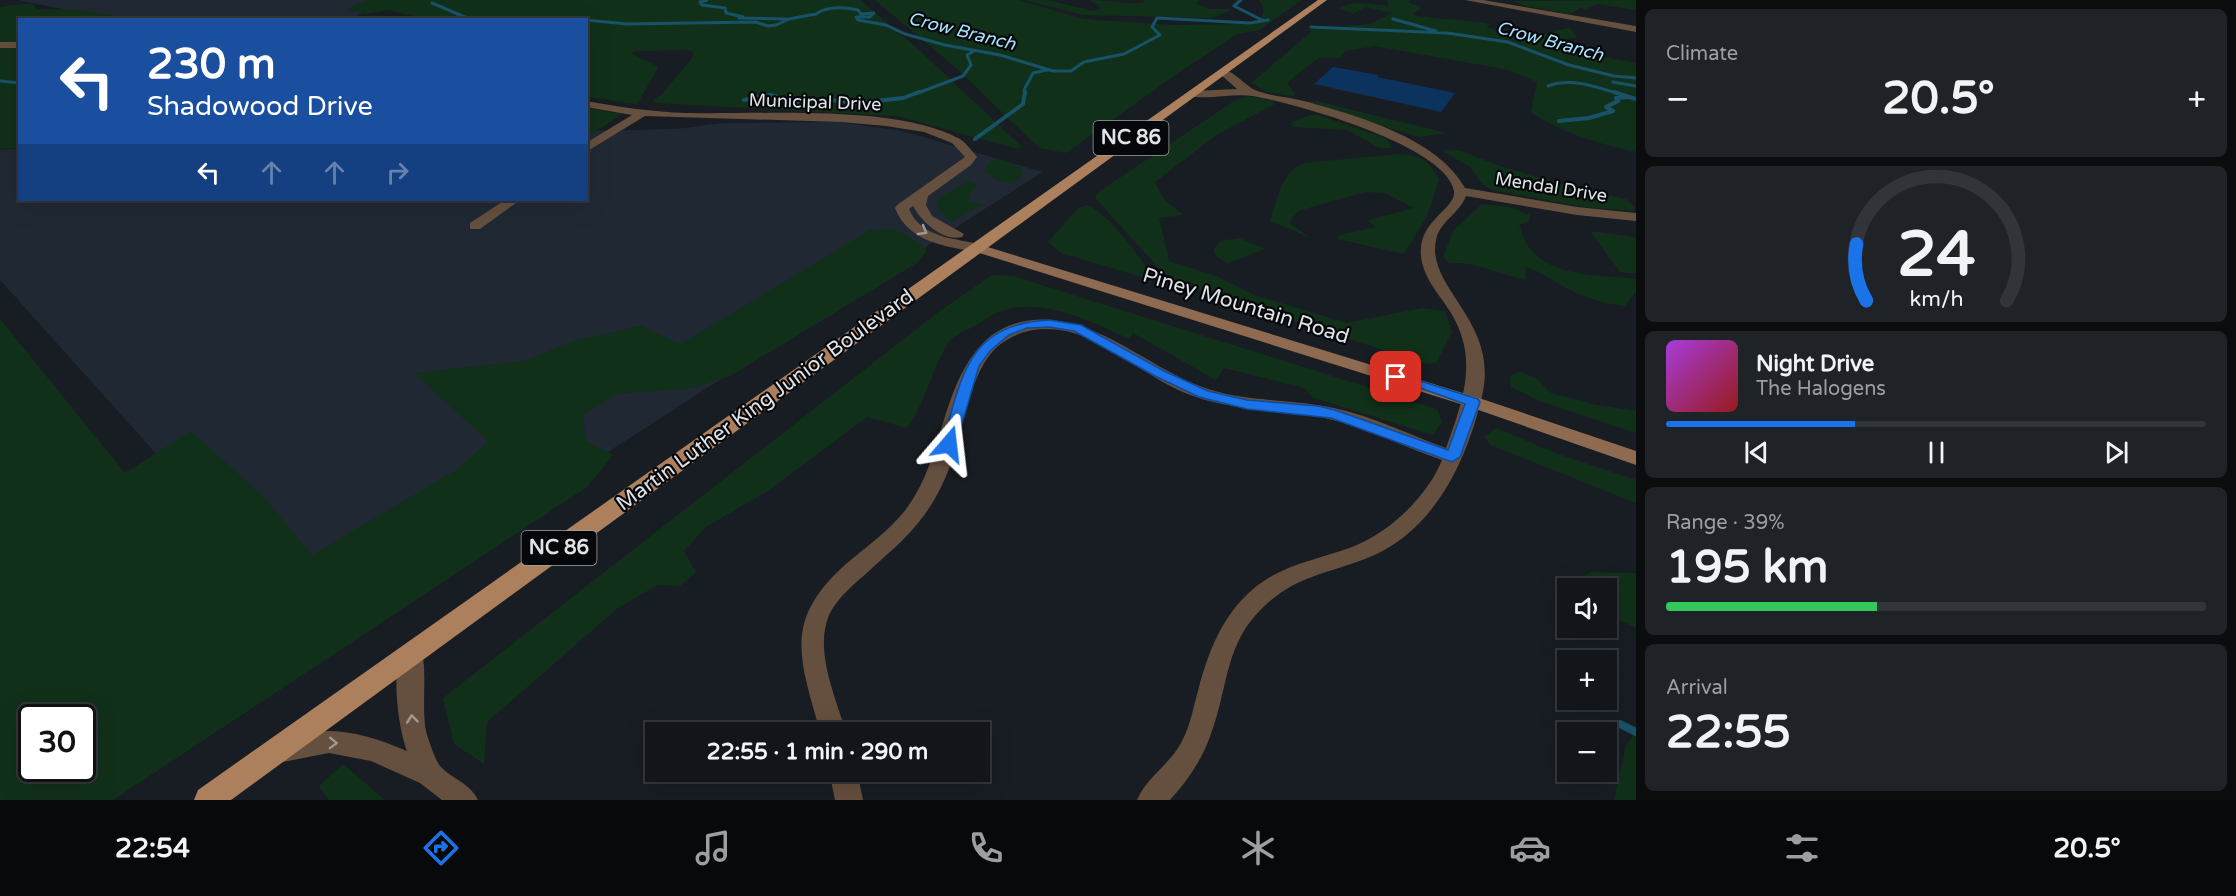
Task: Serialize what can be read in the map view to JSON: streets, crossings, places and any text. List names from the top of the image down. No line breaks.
{"streets":{"main road":["NC 86","Martin Luther King Junior Boulevard"],"street":["Municipal Drive","Mendal Drive","Piney Mountain Road"]},"crossings":[["Municipal Drive","Piney Mountain Road"],["Municipal Drive","Martin Luther King Junior Boulevard"],["Piney Mountain Road","Martin Luther King Junior Boulevard"]],"water":["Crow Branch"],"page":{"tile":["Climate",["Range · 39%","195 km"],["Arrival","22:55"]],"turn":["230 m","Shadowood Drive"],"heat":["−","20.5°","+"],"song":["Night Drive","The Halogens"],"map_buttons":["+","−"],"limit":"30","trip":"22:55 · 1 min · 290 m","tabs":["22:54","20.5°"],"gauge":["24","km/h"]}}
